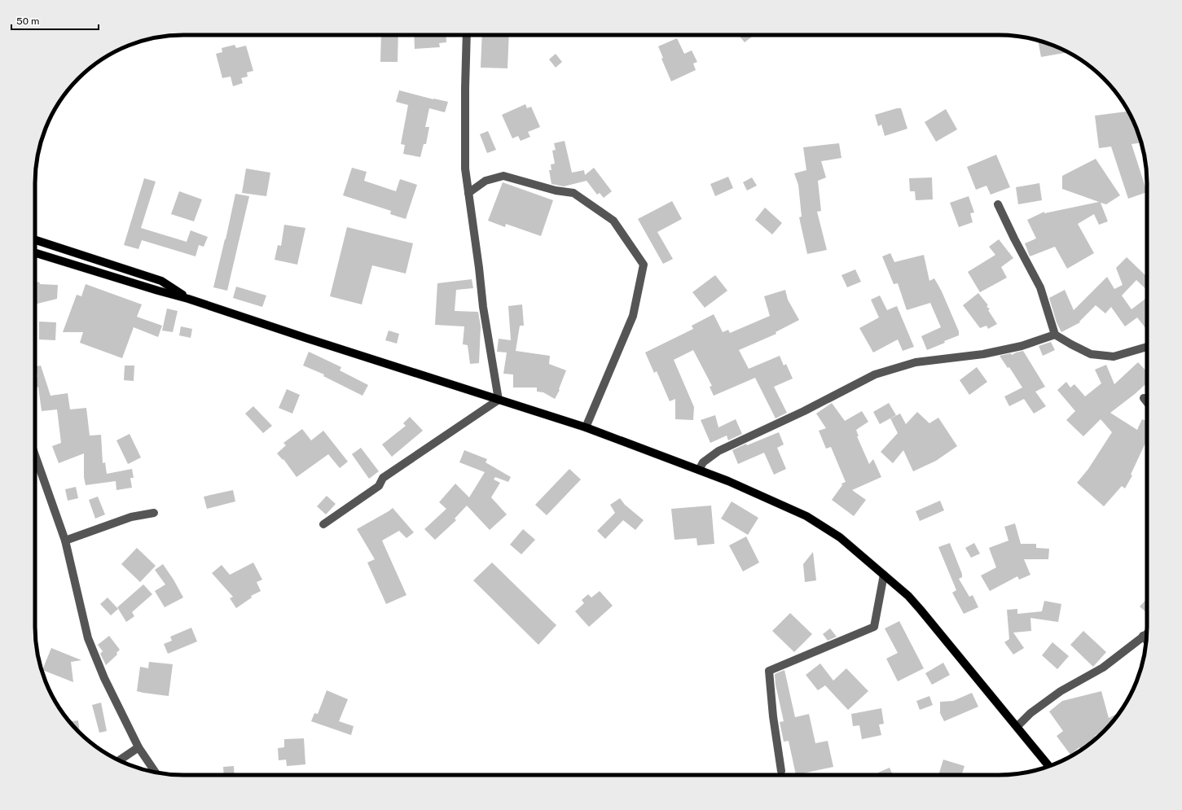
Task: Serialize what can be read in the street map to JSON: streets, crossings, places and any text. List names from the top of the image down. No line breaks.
{"scale_bar":"50 m"}
